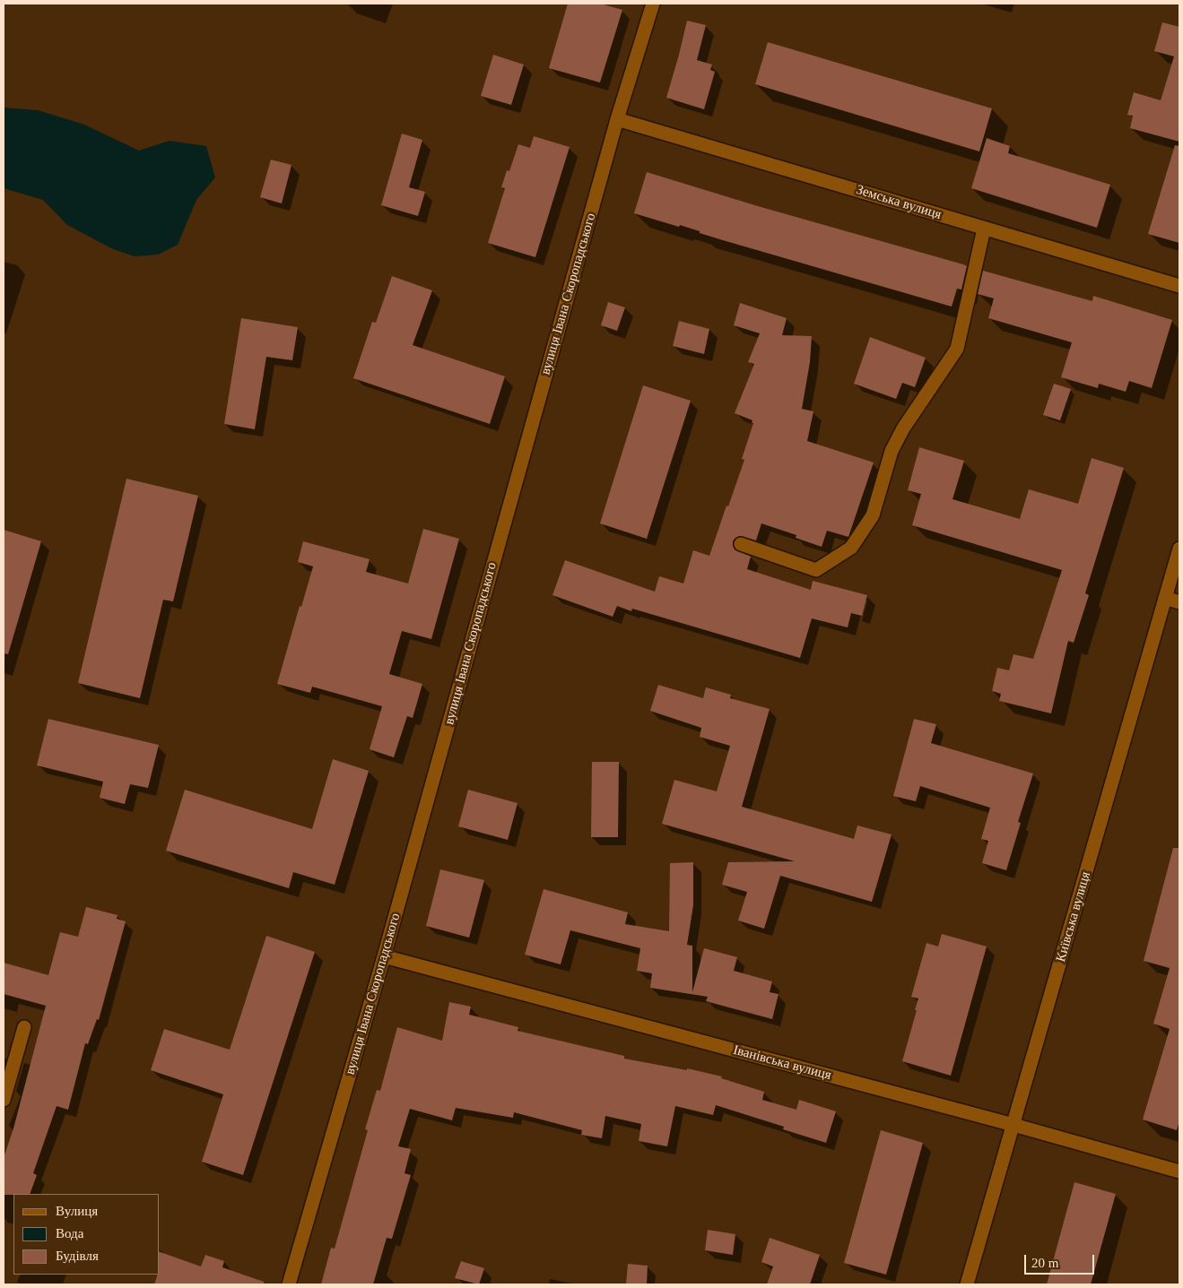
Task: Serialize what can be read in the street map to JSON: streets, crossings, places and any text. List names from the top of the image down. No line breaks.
{"streets":{"street":["Земська вулиця","вулиця Івана Скоропадського","Київська вулиця","Іванівська вулиця"]},"crossings":[["Земська вулиця","вулиця Івана Скоропадського"],["вулиця Івана Скоропадського","Іванівська вулиця"],["Київська вулиця","Іванівська вулиця"]],"legend":["Вулиця","Вода","Будівля"],"scale_bar":"20 m"}
